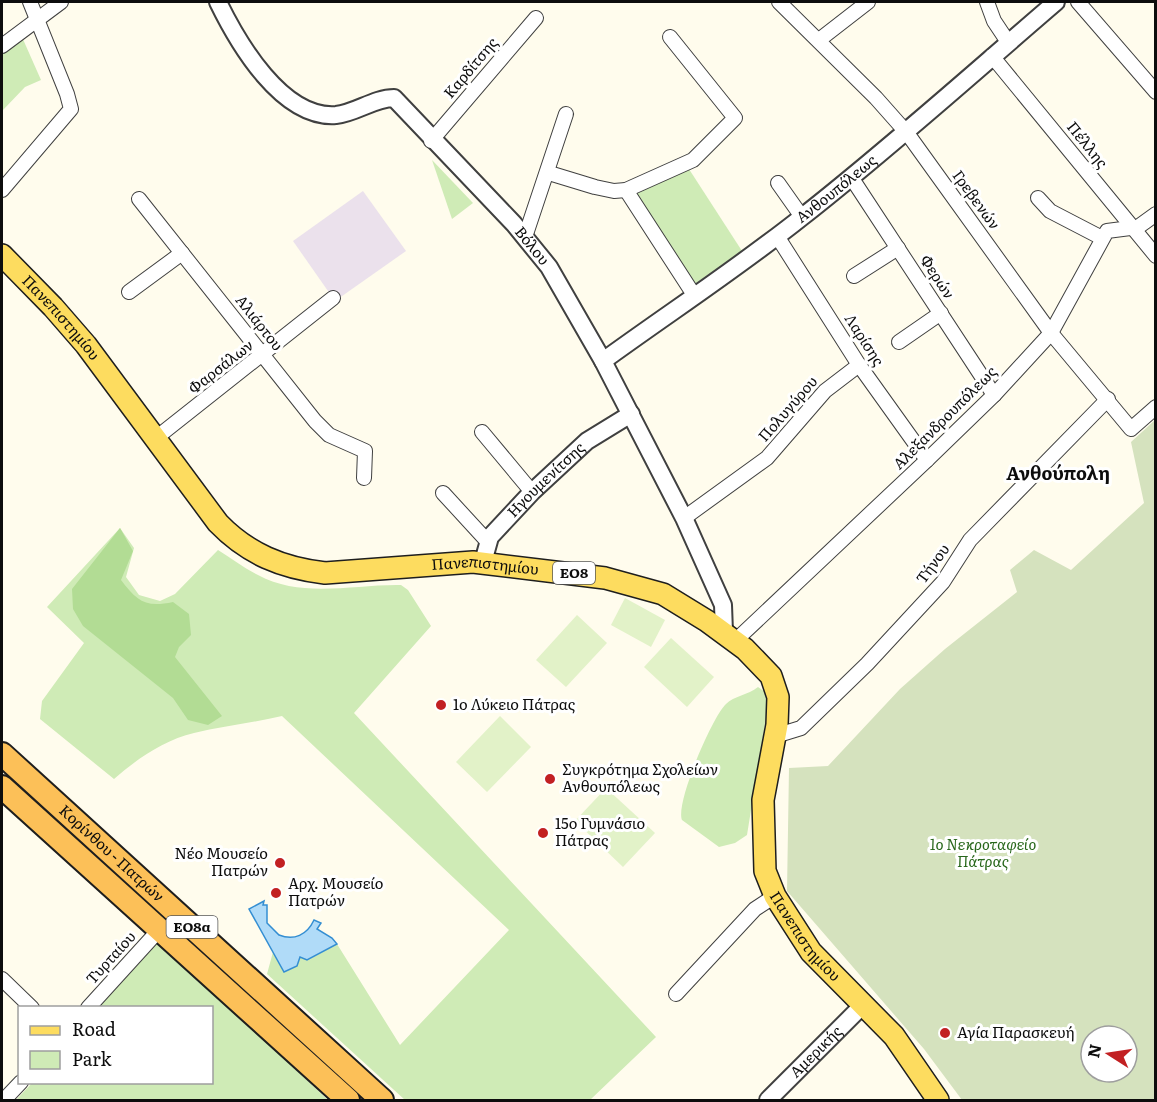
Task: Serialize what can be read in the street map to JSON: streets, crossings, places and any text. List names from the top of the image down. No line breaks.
{"streets":{"highway":["Κορίνθου - Πατρών","ΕΟ8α"],"main road":["Πανεπιστημίου","ΕΟ8"],"street":["Καρδίτσης","Πέλλης","Ανθουπόλεως","Γρεβενών","Βόλου","Φερών","Αλιάρτου","Λαρίσης","Φαρσάλων","Πολυγύρου","Αλεξανδρουπόλεως","Ηγουμενίτσης","Τήνου","Τυρταίου","Αμερικής"]},"crossings":[["Καρδίτσης","Βόλου"],["Πέλλης","Ανθουπόλεως"],["Ανθουπόλεως","Γρεβενών"],["Ανθουπόλεως","Βόλου"],["Ανθουπόλεως","Φερών"],["Ανθουπόλεως","Λαρίσης"],["Γρεβενών","Αλεξανδρουπόλεως"],["Γρεβενών","Τήνου"],["Βόλου","Πανεπιστημίου"],["Βόλου","Πολυγύρου"],["Βόλου","Αλεξανδρουπόλεως"],["Βόλου","Ηγουμενίτσης"],["Φερών","Αλεξανδρουπόλεως"],["Πανεπιστημίου","Φαρσάλων"],["Πανεπιστημίου","Αλεξανδρουπόλεως"],["Πανεπιστημίου","Ηγουμενίτσης"],["Πανεπιστημίου","Τήνου"],["Πανεπιστημίου","Αμερικής"],["Αλιάρτου","Φαρσάλων"],["Λαρίσης","Πολυγύρου"],["Λαρίσης","Αλεξανδρουπόλεως"],["Κορίνθου - Πατρών","Τυρταίου"]],"districts":["Ανθούπολη"],"parks":["1o Νεκροταφείο Πάτρας"],"places":["1ο Λύκειο Πάτρας","Συγκρότημα Σχολείων Ανθουπόλεως","15ο Γυμνάσιο Πάτρας","Νέο Μουσείο Πατρών","Αρχ. Μουσείο Πατρών","Αγία Παρασκευή"],"legend":["Road","Park"],"north":"left"}
